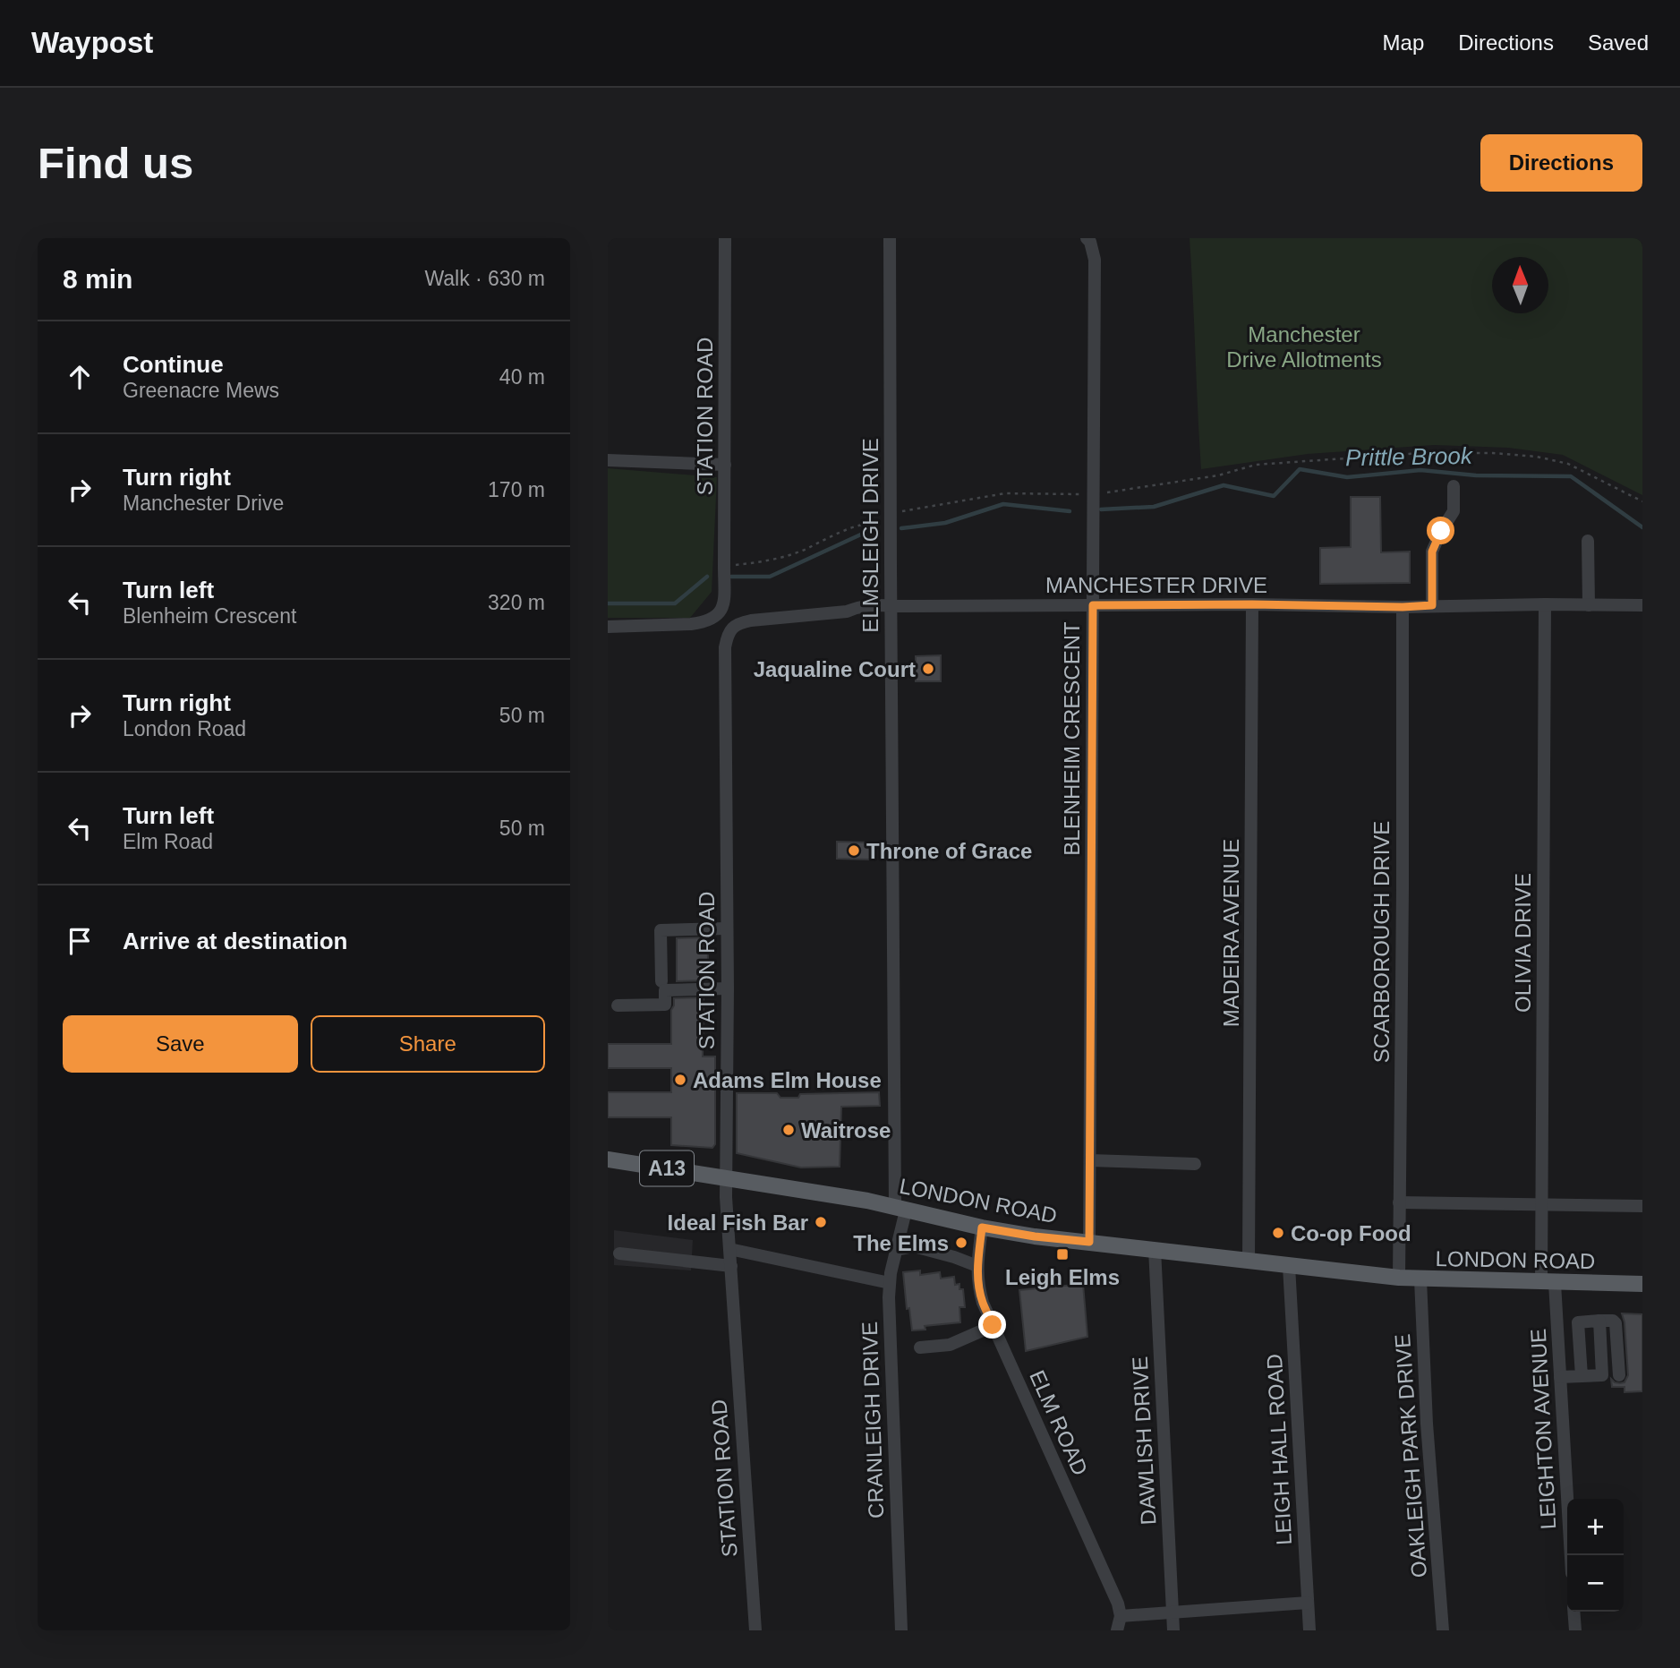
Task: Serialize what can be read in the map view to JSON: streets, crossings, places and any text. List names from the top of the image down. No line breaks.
{"streets":{"main road":["A13","LONDON ROAD"],"street":["STATION ROAD","ELMSLEIGH DRIVE","MANCHESTER DRIVE","BLENHEIM CRESCENT","MADEIRA AVENUE","SCARBOROUGH DRIVE","OLIVIA DRIVE","CRANLEIGH DRIVE","ELM ROAD","LEIGHTON AVENUE","DAWLISH DRIVE","LEIGH HALL ROAD","OAKLEIGH PARK DRIVE"]},"crossings":[["STATION ROAD","MANCHESTER DRIVE"],["STATION ROAD","LONDON ROAD"],["ELMSLEIGH DRIVE","MANCHESTER DRIVE"],["ELMSLEIGH DRIVE","LONDON ROAD"],["ELMSLEIGH DRIVE","CRANLEIGH DRIVE"],["MANCHESTER DRIVE","BLENHEIM CRESCENT"],["MANCHESTER DRIVE","MADEIRA AVENUE"],["MANCHESTER DRIVE","SCARBOROUGH DRIVE"],["MANCHESTER DRIVE","OLIVIA DRIVE"],["BLENHEIM CRESCENT","LONDON ROAD"],["MADEIRA AVENUE","LONDON ROAD"],["SCARBOROUGH DRIVE","LONDON ROAD"],["OLIVIA DRIVE","LONDON ROAD"],["OLIVIA DRIVE","LEIGHTON AVENUE"],["LONDON ROAD","CRANLEIGH DRIVE"],["LONDON ROAD","ELM ROAD"],["LONDON ROAD","LEIGHTON AVENUE"],["LONDON ROAD","DAWLISH DRIVE"],["LONDON ROAD","LEIGH HALL ROAD"],["LONDON ROAD","OAKLEIGH PARK DRIVE"]],"water":["Prittle Brook"],"parks":["Manchester Drive Allotments"],"places":{"other":["Jaqualine Court","Throne of Grace","Adams Elm House","Waitrose","Ideal Fish Bar","Co-op Food","The Elms"],"transit":["Leigh Elms"]},"north":"top","page":{"header":"Waypost","nav":["Map","Directions","Saved"],"buttons":["Directions",["Save","Share"]],"title":"Find us","heading":["8 min","Walk · 630 m"],"list":[["Continue","Greenacre Mews","40 m"],["Turn right","Manchester Drive","170 m"],["Turn left","Blenheim Crescent","320 m"],["Turn right","London Road","50 m"],["Turn left","Elm Road","50 m"],"Arrive at destination"],"map_buttons":["+","−"]}}
